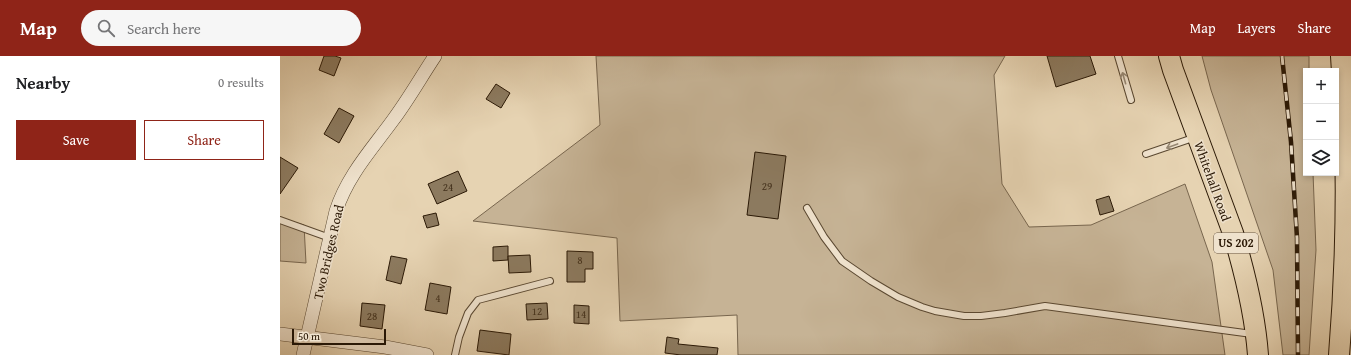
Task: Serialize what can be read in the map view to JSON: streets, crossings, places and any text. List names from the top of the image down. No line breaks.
{"streets":{"main road":["Whitehall Road","US 202"],"street":["Two Bridges Road"]},"house_numbers":["29","24","8","4","12","14","28"],"scale_bar":"50 m","page":{"header":"Map","search":"Search here","nav":["Map","Layers","Share"],"heading":["Nearby","0 results"],"map_buttons":["+","−"],"buttons":["Save","Share"],"scale":"50 m"}}
